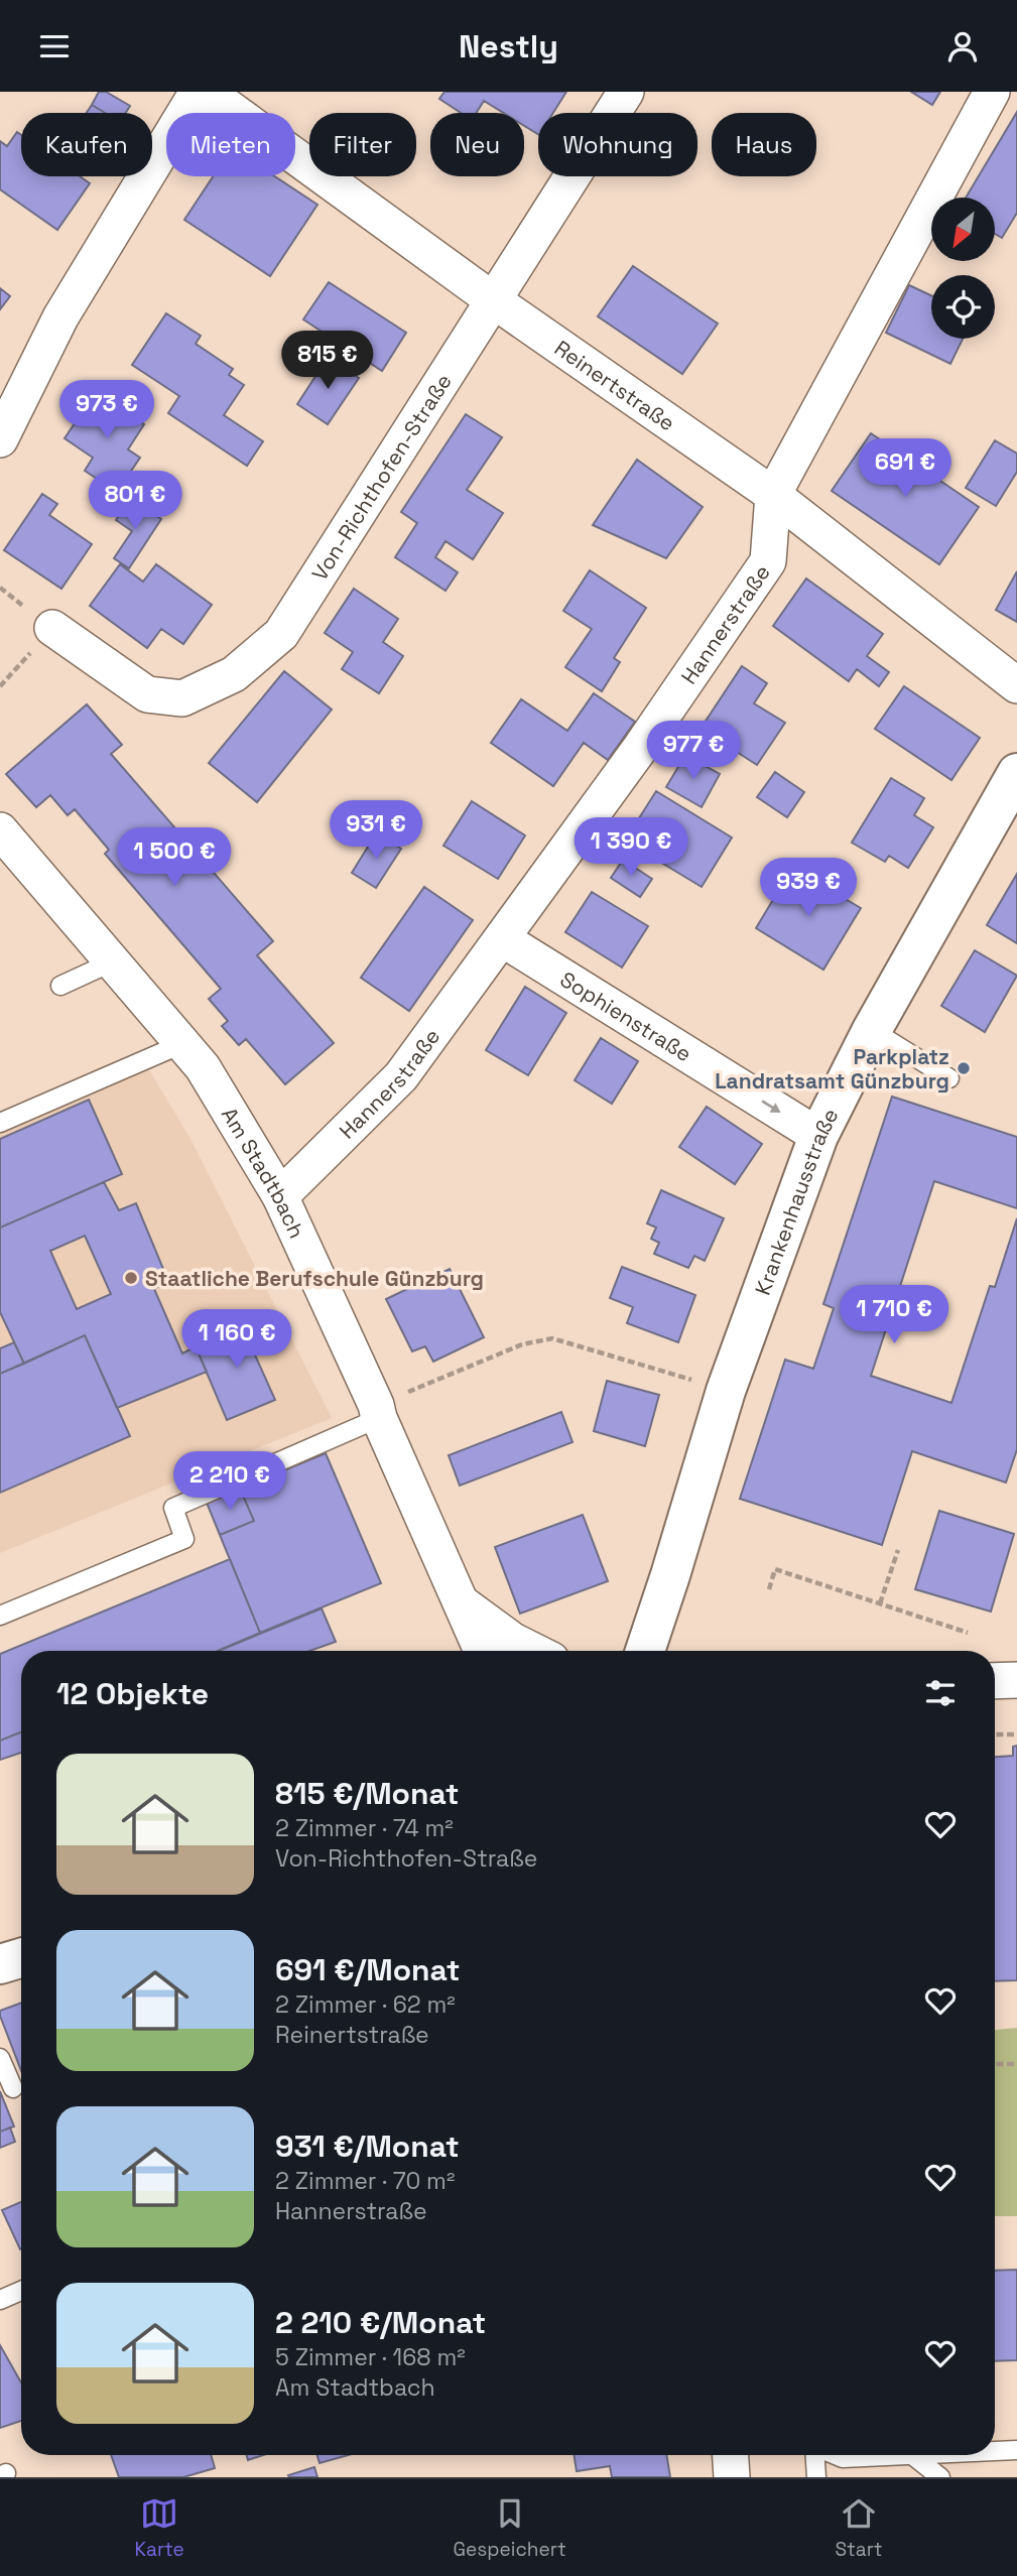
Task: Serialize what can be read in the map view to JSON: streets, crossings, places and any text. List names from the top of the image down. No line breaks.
{"streets":{"street":["Reinertstraße","Von-Richthofen-Straße","Hannerstraße","Sophienstraße","Am Stadtbach","Krankenhausstraße"]},"crossings":[["Reinertstraße","Von-Richthofen-Straße"],["Reinertstraße","Hannerstraße"],["Hannerstraße","Sophienstraße"],["Hannerstraße","Am Stadtbach"],["Sophienstraße","Krankenhausstraße"]],"one_way":["Sophienstraße"],"places":["Parkplatz Landratsamt Günzburg","Staatliche Berufschule Günzburg"],"north":"bottom left","page":{"header":"Nestly","chip":["Kaufen","Mieten","Filter","Neu","Wohnung","Haus"],"price":["815 €","973 €","691 €","801 €","977 €","931 €","1 390 €","1 500 €","939 €","1 710 €","1 160 €","2 210 €"],"heading":"12 Objekte","list":[{"name":"815 €/Monat","note":"2 Zimmer · 74 m² · Von-Richthofen-Straße"},{"name":"691 €/Monat","note":"2 Zimmer · 62 m² · Reinertstraße"},{"name":"931 €/Monat","note":"2 Zimmer · 70 m² · Hannerstraße"},{"name":"2 210 €/Monat","note":"5 Zimmer · 168 m² · Am Stadtbach"}],"tabs":["Karte","Gespeichert","Start"]}}
